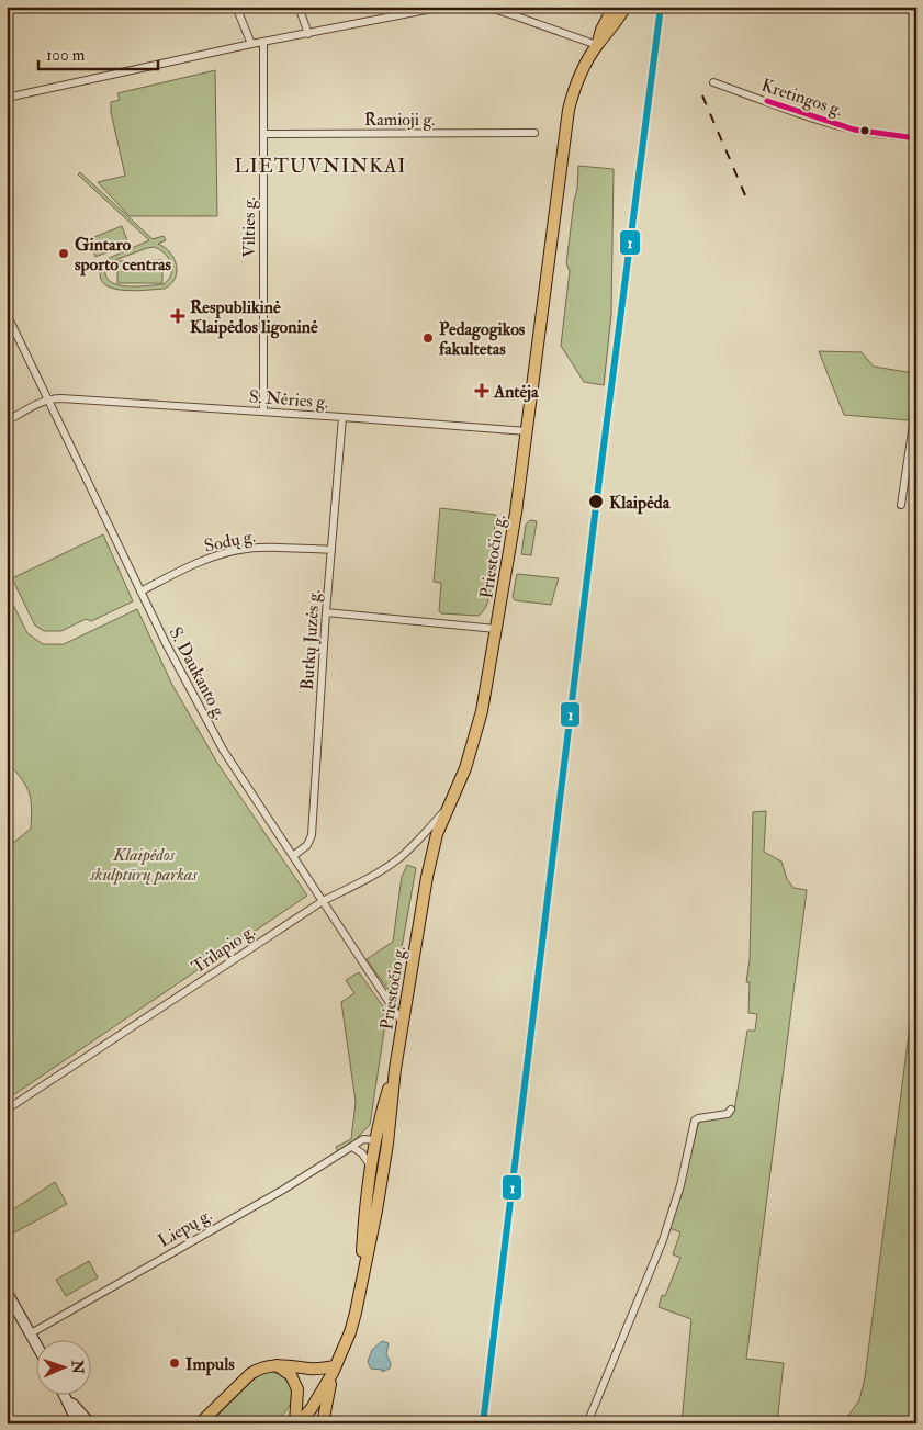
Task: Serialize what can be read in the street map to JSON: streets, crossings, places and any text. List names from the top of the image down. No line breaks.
{"streets":{"main road":["Priestočio g."],"street":["Kretingos g.","Ramioji g.","Vilties g.","S. Nėries g.","Sodų g.","Butkų Juzės g.","S. Daukanto g.","Trilapio g.","Liepų g."]},"crossings":[["Ramioji g.","Vilties g."],["Vilties g.","S. Nėries g."],["S. Nėries g.","Priestočio g."],["S. Nėries g.","Butkų Juzės g."],["S. Nėries g.","S. Daukanto g."],["Sodų g.","Butkų Juzės g."],["Sodų g.","S. Daukanto g."],["Priestočio g.","S. Daukanto g."],["Priestočio g.","Trilapio g."],["Priestočio g.","Liepų g."],["Butkų Juzės g.","S. Daukanto g."],["S. Daukanto g.","Trilapio g."]],"districts":["LIETUVNINKAI"],"parks":["Klaipėdos skulptūrų parkas"],"places":{"other":["Gintaro sporto centras","Pedagogikos fakultetas","Klaipėda","Impuls"],"health":["Respublikinė Klaipėdos ligoninė","Antėja"]},"lines":["transit line 1"],"scale_bar":"100 m","north":"right"}
